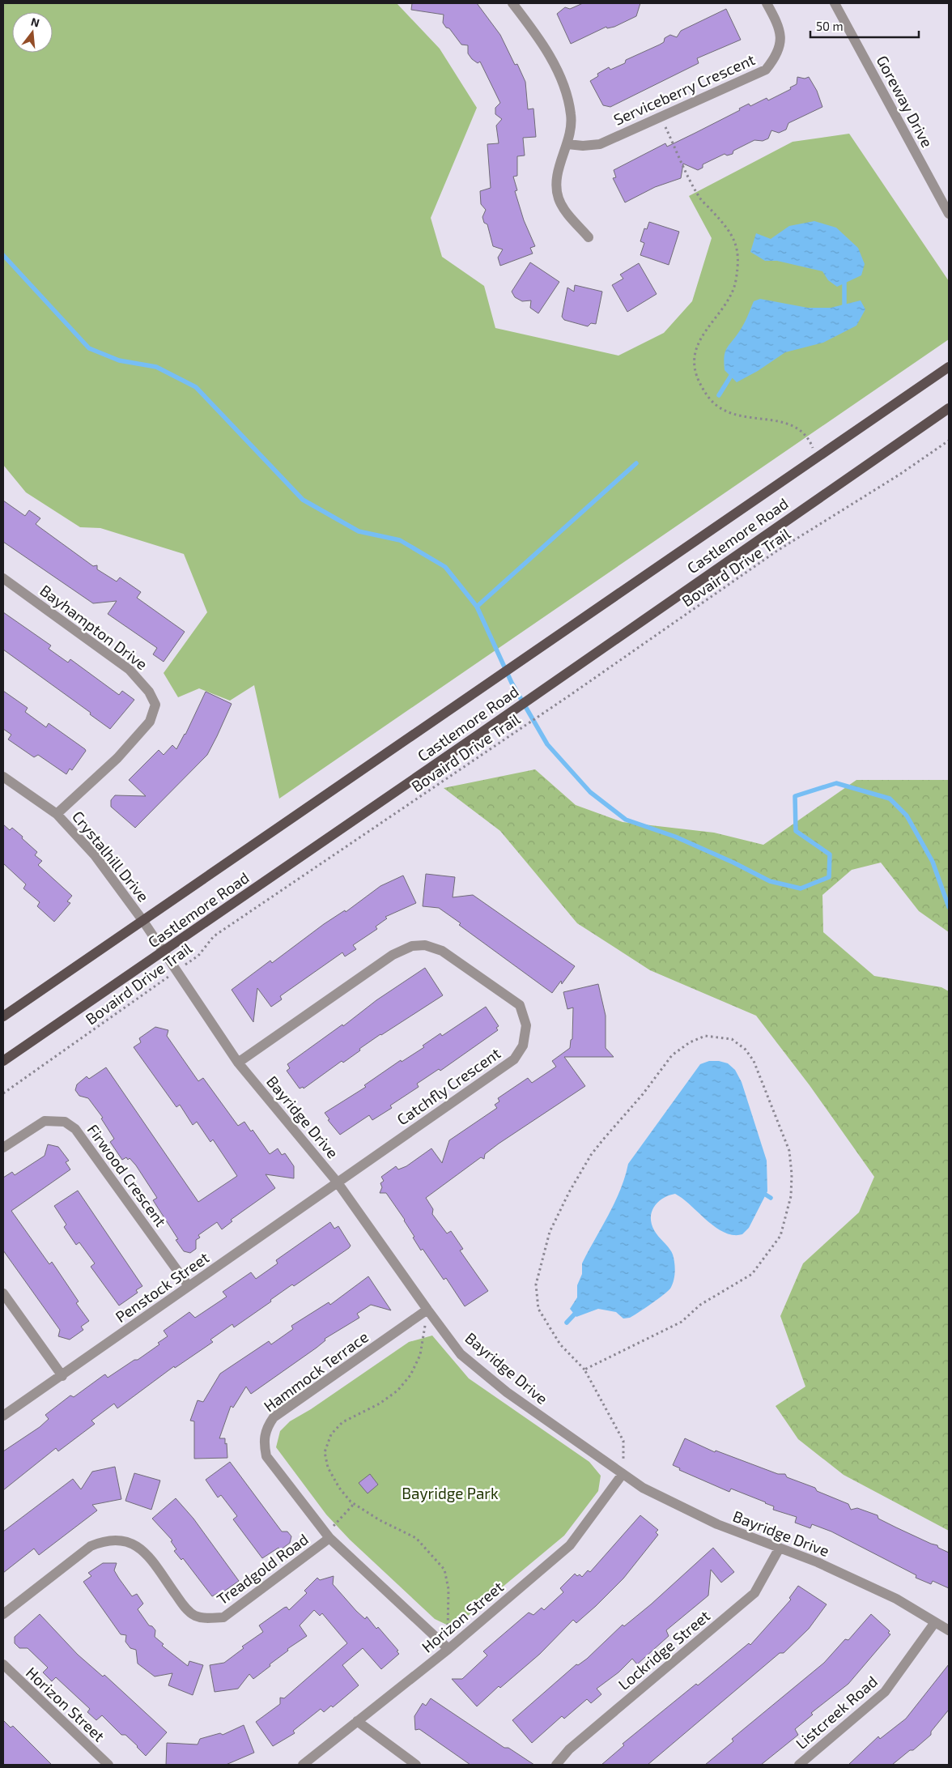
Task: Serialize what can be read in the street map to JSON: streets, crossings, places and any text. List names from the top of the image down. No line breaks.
{"streets":{"main road":["Castlemore Road"],"street":["Serviceberry Crescent","Goreway Drive","Bayhampton Drive","Crystalhill Drive","Catchfly Crescent","Bayridge Drive","Firwood Crescent","Penstock Street","Hammock Terrace","Treadgold Road","Horizon Street","Lockridge Street","Listcreek Road"],"path":["Bovaird Drive Trail"]},"crossings":[["Castlemore Road","Crystalhill Drive"],["Castlemore Road","Bayridge Drive"],["Bovaird Drive Trail","Bayridge Drive"],["Bayhampton Drive","Crystalhill Drive"],["Crystalhill Drive","Bayridge Drive"],["Catchfly Crescent","Bayridge Drive"],["Catchfly Crescent","Penstock Street"],["Bayridge Drive","Penstock Street"],["Bayridge Drive","Hammock Terrace"],["Bayridge Drive","Horizon Street"],["Bayridge Drive","Lockridge Street"],["Bayridge Drive","Listcreek Road"],["Firwood Crescent","Penstock Street"],["Hammock Terrace","Treadgold Road"],["Hammock Terrace","Horizon Street"]],"parks":["Bayridge Park"],"scale_bar":"50 m","north":"top"}
